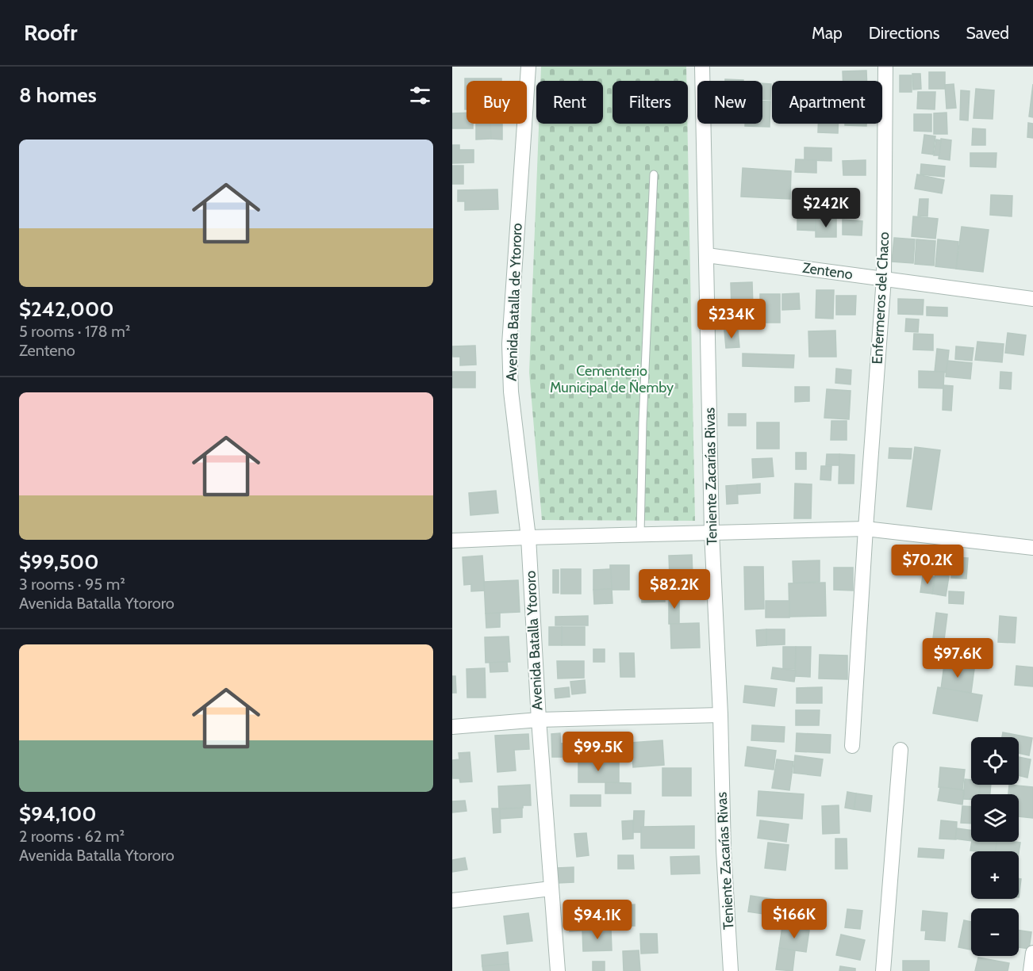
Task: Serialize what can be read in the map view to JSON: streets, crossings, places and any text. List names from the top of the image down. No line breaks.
{"streets":{"street":["Zenteno","Enfermeros del Chaco","Avenida Batalla de Ytororo","Teniente Zacarías Rivas","Avenida Batalla Ytororo"]},"crossings":[["Zenteno","Enfermeros del Chaco"],["Zenteno","Teniente Zacarías Rivas"],["Avenida Batalla de Ytororo","Avenida Batalla Ytororo"]],"parks":["Cementerio Municipal de Ñemby"],"page":{"header":"Roofr","nav":["Map","Directions","Saved"],"heading":"8 homes","chip":["Buy","Rent","Filters","New","Apartment"],"list":[{"name":"$242,000","note":"5 rooms · 178 m² · Zenteno"},{"name":"$99,500","note":"3 rooms · 95 m² · Avenida Batalla Ytororo"},{"name":"$94,100","note":"2 rooms · 62 m² · Avenida Batalla Ytororo"}],"price":["$242K","$234K","$70.2K","$82.2K","$97.6K","$99.5K","$166K","$94.1K"],"map_buttons":["+","−"]}}
